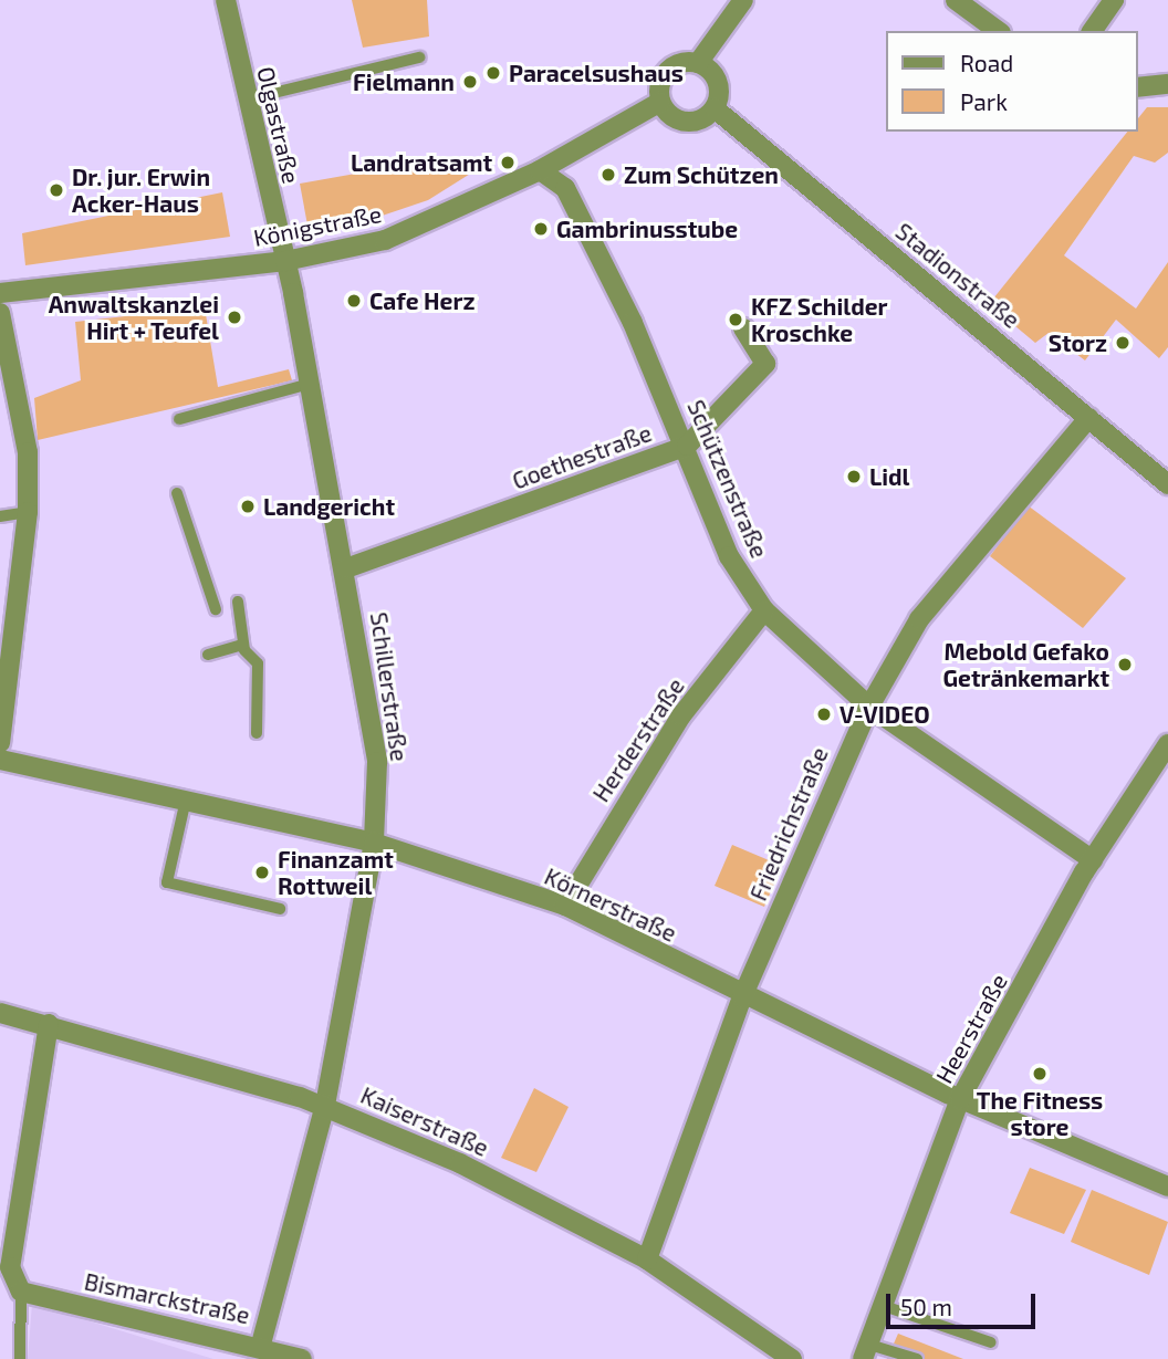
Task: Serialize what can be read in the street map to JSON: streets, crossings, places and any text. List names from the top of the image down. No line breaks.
{"streets":{"street":["Olgastraße","Königstraße","Stadionstraße","Goethestraße","Schützenstraße","Schillerstraße","Herderstraße","Friedrichstraße","Körnerstraße","Heerstraße","Kaiserstraße","Bismarckstraße"]},"crossings":[["Olgastraße","Königstraße"],["Olgastraße","Schillerstraße"],["Königstraße","Stadionstraße"],["Königstraße","Schützenstraße"],["Königstraße","Schillerstraße"],["Stadionstraße","Friedrichstraße"],["Goethestraße","Schützenstraße"],["Goethestraße","Schillerstraße"],["Schützenstraße","Herderstraße"],["Schützenstraße","Friedrichstraße"],["Schützenstraße","Heerstraße"],["Schillerstraße","Körnerstraße"],["Schillerstraße","Kaiserstraße"],["Schillerstraße","Bismarckstraße"],["Herderstraße","Körnerstraße"],["Friedrichstraße","Körnerstraße"],["Friedrichstraße","Kaiserstraße"],["Körnerstraße","Heerstraße"]],"places":["Paracelsushaus","Fielmann","Landratsamt","Zum Schützen","Dr. jur. Erwin Acker-Haus","Gambrinusstube","Cafe Herz","Anwaltskanzlei Hirt + Teufel","KFZ Schilder Kroschke","Storz","Lidl","Landgericht","Mebold Gefako Getränkemarkt","V-VIDEO","Finanzamt Rottweil","The Fitness store"],"legend":["Road","Park"],"scale_bar":"50 m"}
